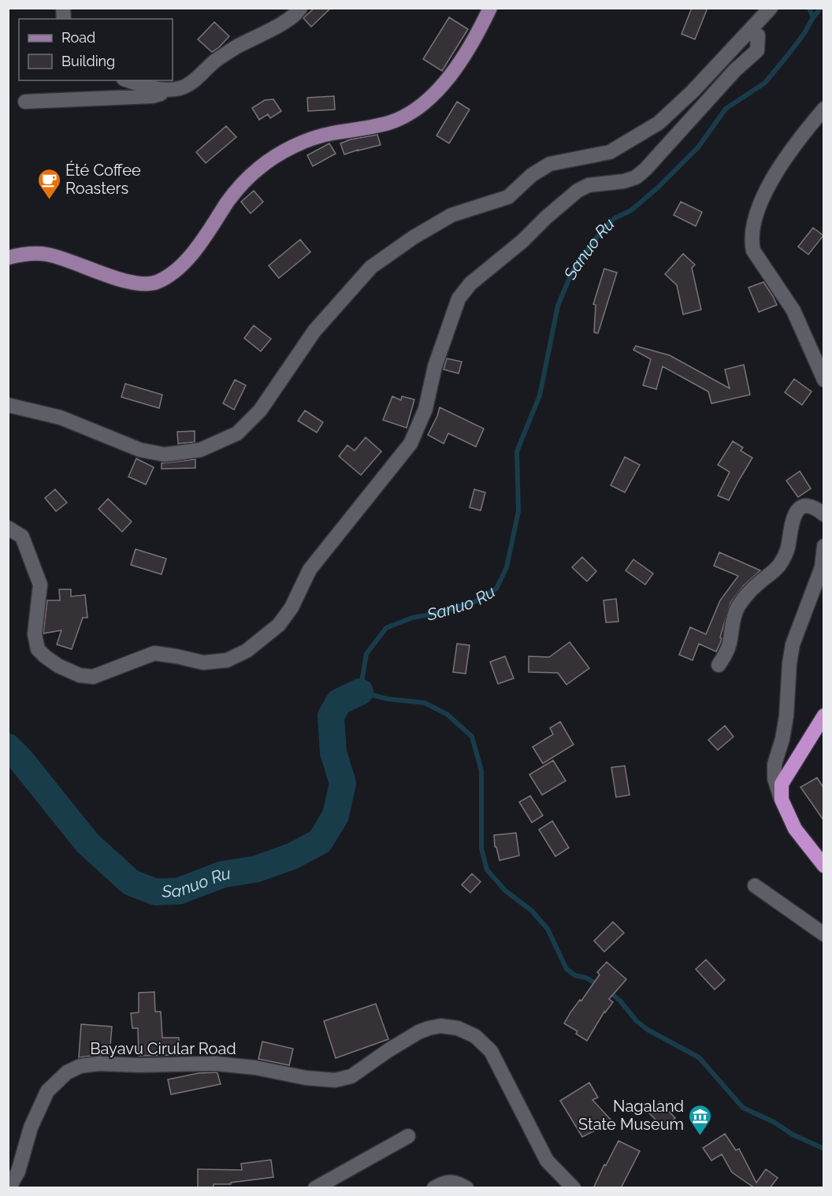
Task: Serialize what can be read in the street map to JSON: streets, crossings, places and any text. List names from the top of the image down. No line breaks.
{"streets":{"street":["Bayavu Cirular Road"]},"water":["Sanuo Ru"],"places":{"cafe":["Été Coffee Roasters"],"museum":["Nagaland State Museum"]},"legend":["Road","Building"]}
